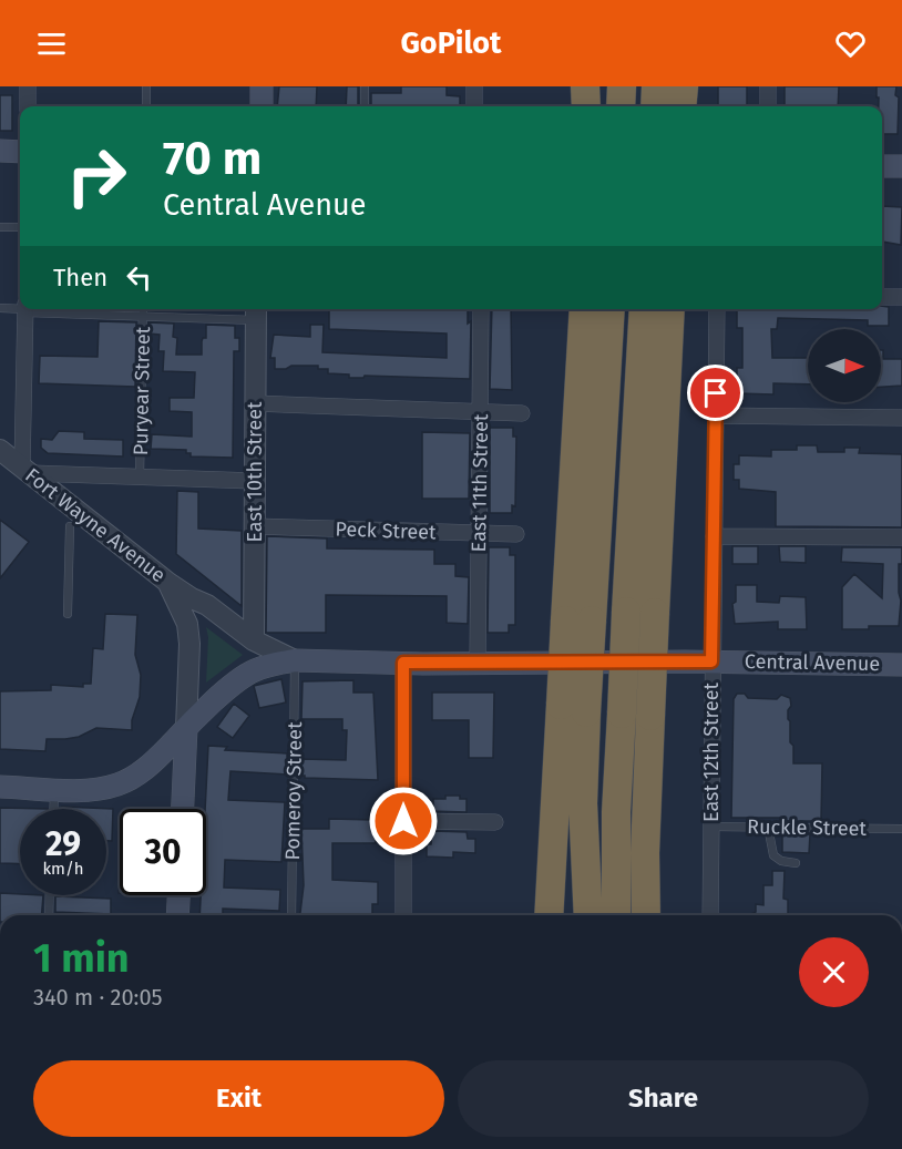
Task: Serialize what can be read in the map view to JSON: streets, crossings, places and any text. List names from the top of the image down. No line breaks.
{"streets":{"main road":["Central Avenue"],"street":["East 10th Street","East 11th Street","Fort Wayne Avenue","Peck Street","East 12th Street"],"lane":["Puryear Street","Pomeroy Street","Ruckle Street"]},"crossings":[["East 10th Street","Fort Wayne Avenue"],["East 10th Street","Peck Street"],["East 11th Street","Peck Street"],["East 11th Street","Central Avenue"],["Fort Wayne Avenue","Central Avenue"],["Fort Wayne Avenue","Pomeroy Street"],["Central Avenue","East 12th Street"],["Central Avenue","Pomeroy Street"],["East 12th Street","Ruckle Street"]],"north":"right","page":{"header":"GoPilot","turn":["70 m","Central Avenue"],"then":"Then","speed":"29 km/h","limit":"30","heading":["1 min","340 m · 20:05"],"buttons":["Exit","Share"]}}
